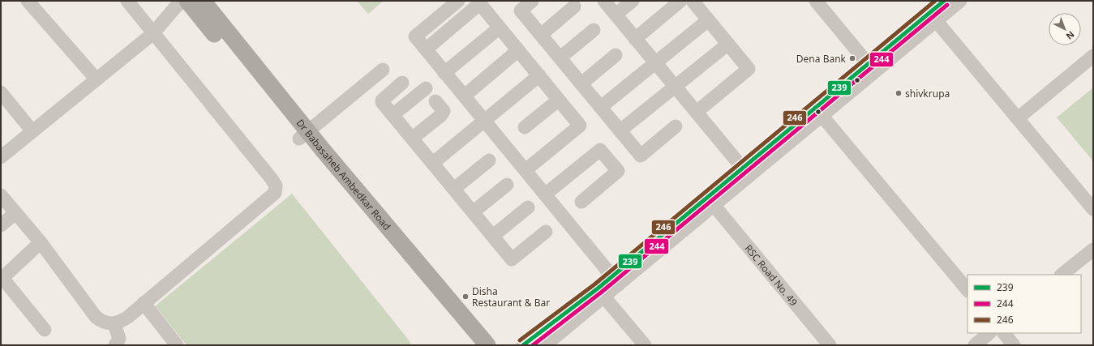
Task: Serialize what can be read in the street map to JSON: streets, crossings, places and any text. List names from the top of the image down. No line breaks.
{"streets":{"main road":["Dr Babasaheb Ambedkar Road"],"street":["RSC Road No. 49"]},"places":["Dena Bank","shivkrupa","Disha Restaurant & Bar"],"lines":["transit line 239","transit line 246","transit line 244"],"legend":["239","244","246"],"north":"bottom right"}
